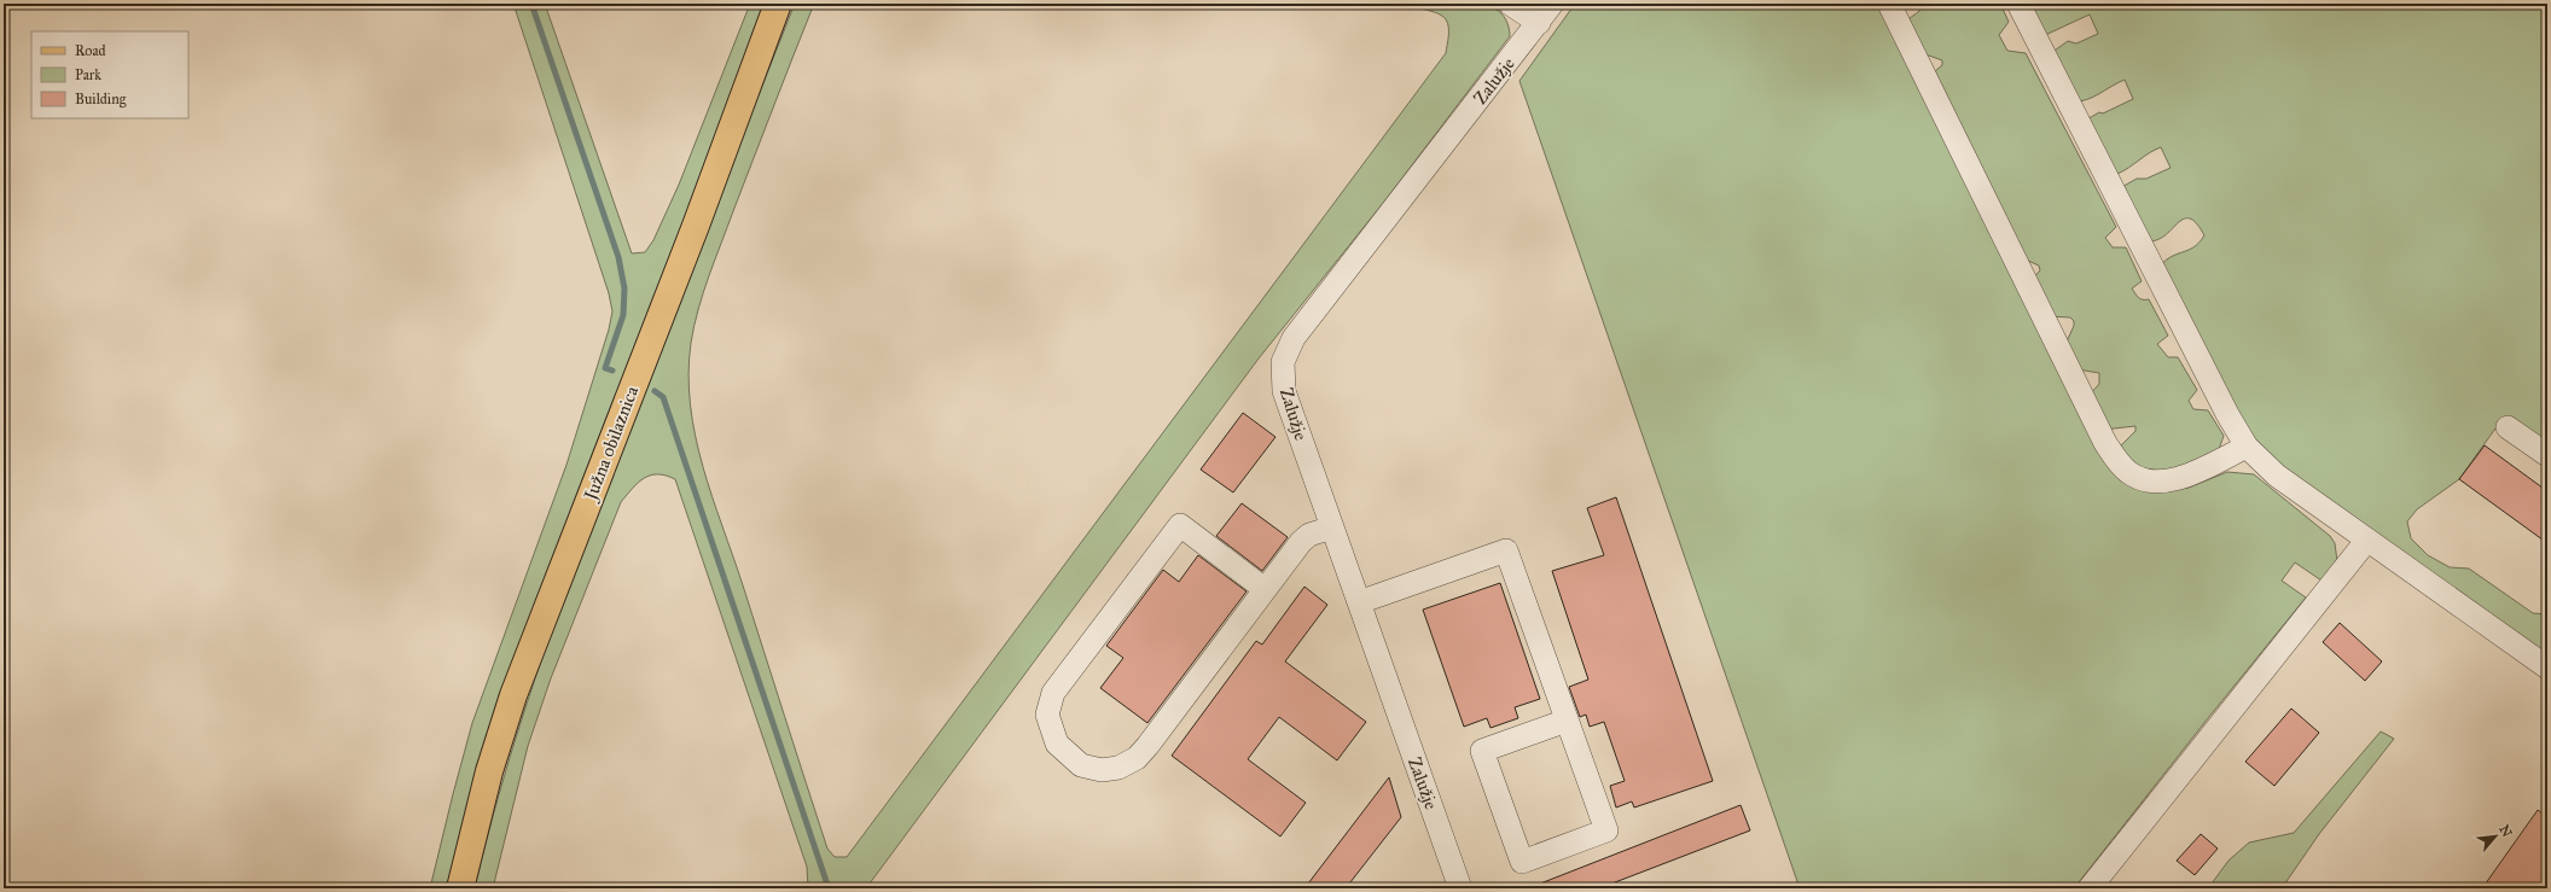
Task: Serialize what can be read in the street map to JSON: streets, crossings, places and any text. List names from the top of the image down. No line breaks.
{"streets":{"main road":["Južna obilaznica"],"street":["Zalužje"]},"legend":["Road","Park","Building"],"north":"top right"}
